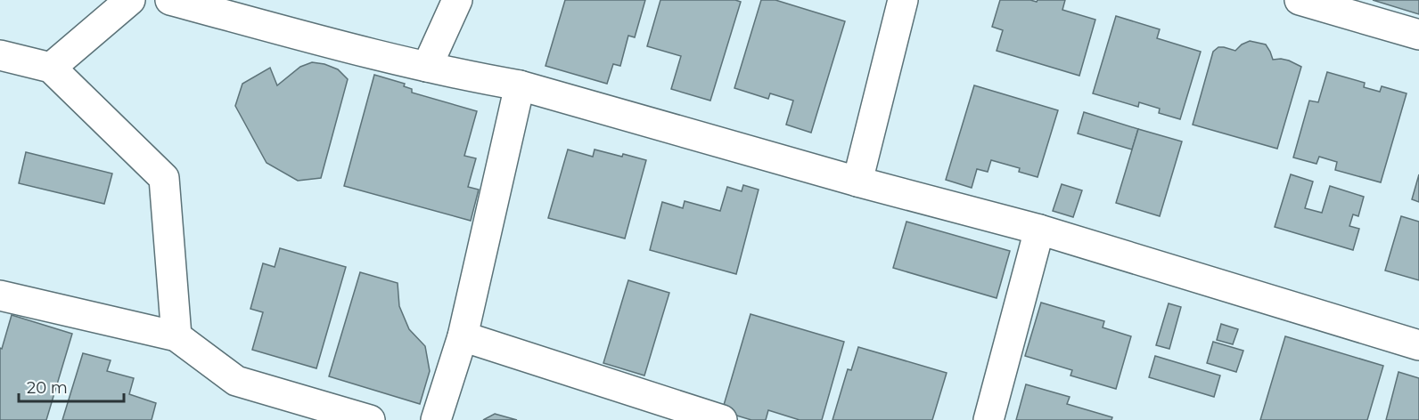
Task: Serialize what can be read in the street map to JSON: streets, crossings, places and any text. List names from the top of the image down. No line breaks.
{"scale_bar":"20 m"}
